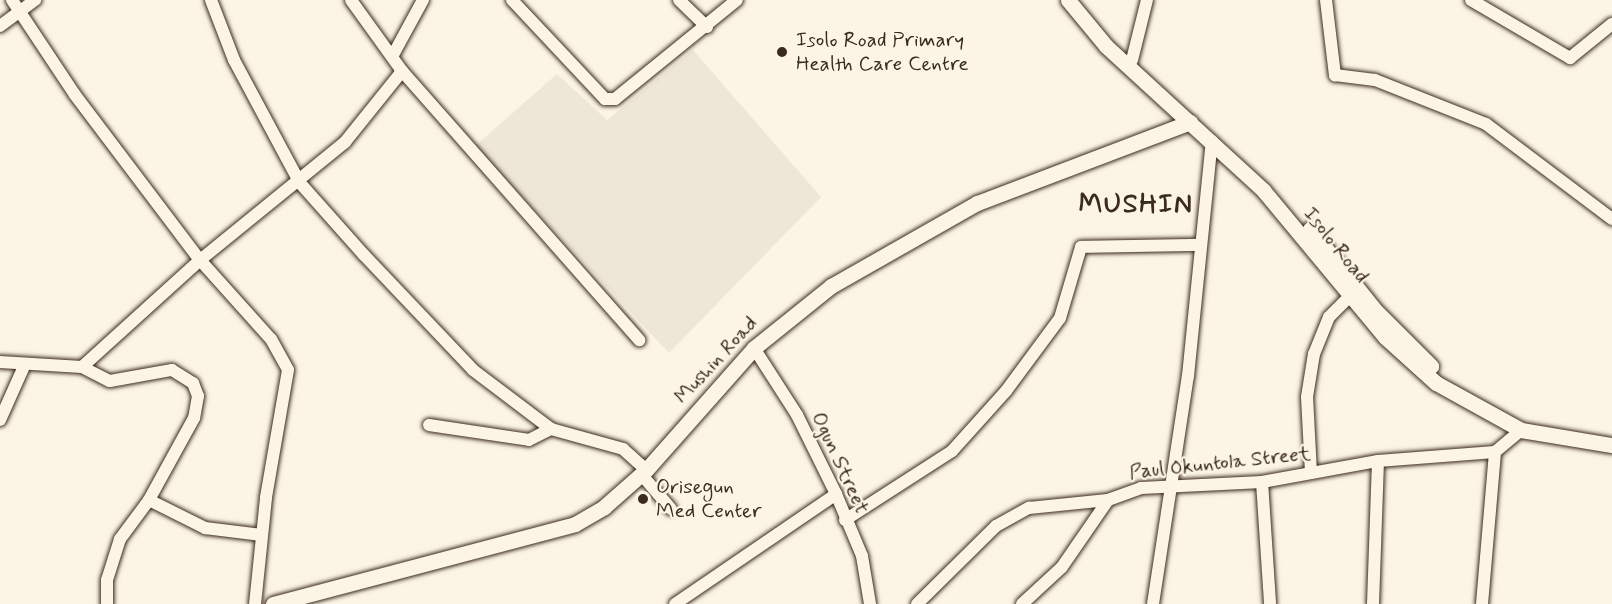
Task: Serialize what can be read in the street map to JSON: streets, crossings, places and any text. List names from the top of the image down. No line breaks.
{"streets":{"main road":["Isolo Road","Mushin Road"],"street":["Ogun Street","Paul Okuntola Street"]},"crossings":[["Isolo Road","Mushin Road"],["Mushin Road","Ogun Street"]],"districts":["MUSHIN"],"places":["Isolo Road Primary Health Care Centre","Orisegun Med Center"]}
